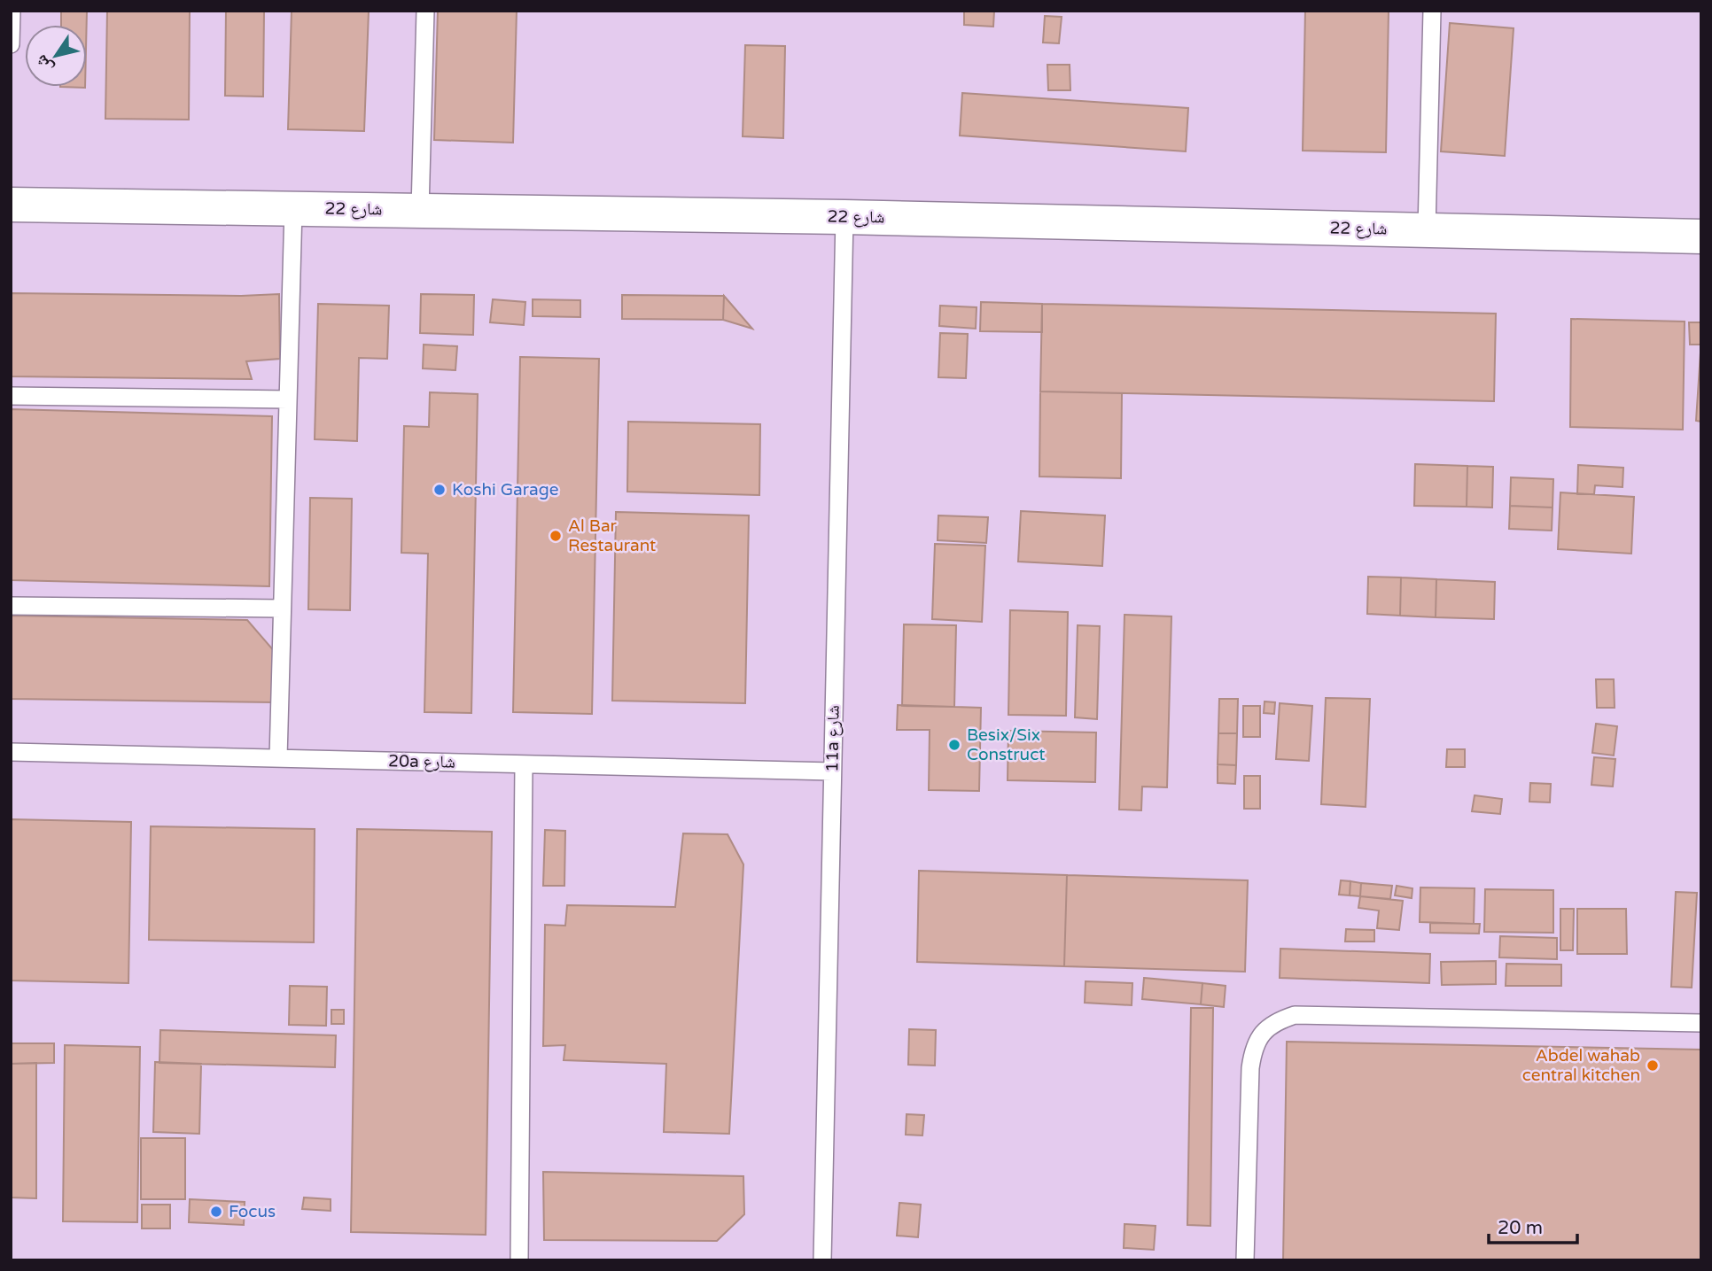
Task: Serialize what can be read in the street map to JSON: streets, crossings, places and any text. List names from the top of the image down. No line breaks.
{"streets":{"street":["شارع 22"],"lane":["11a شارع","20a شارع"]},"crossings":[["شارع 22","11a شارع"],["11a شارع","20a شارع"]],"places":["Koshi Garage","Al Bar Restaurant","Besix/Six Construct","Abdel wahab central kitchen","Focus"],"scale_bar":"20 m","north":"bottom left"}
